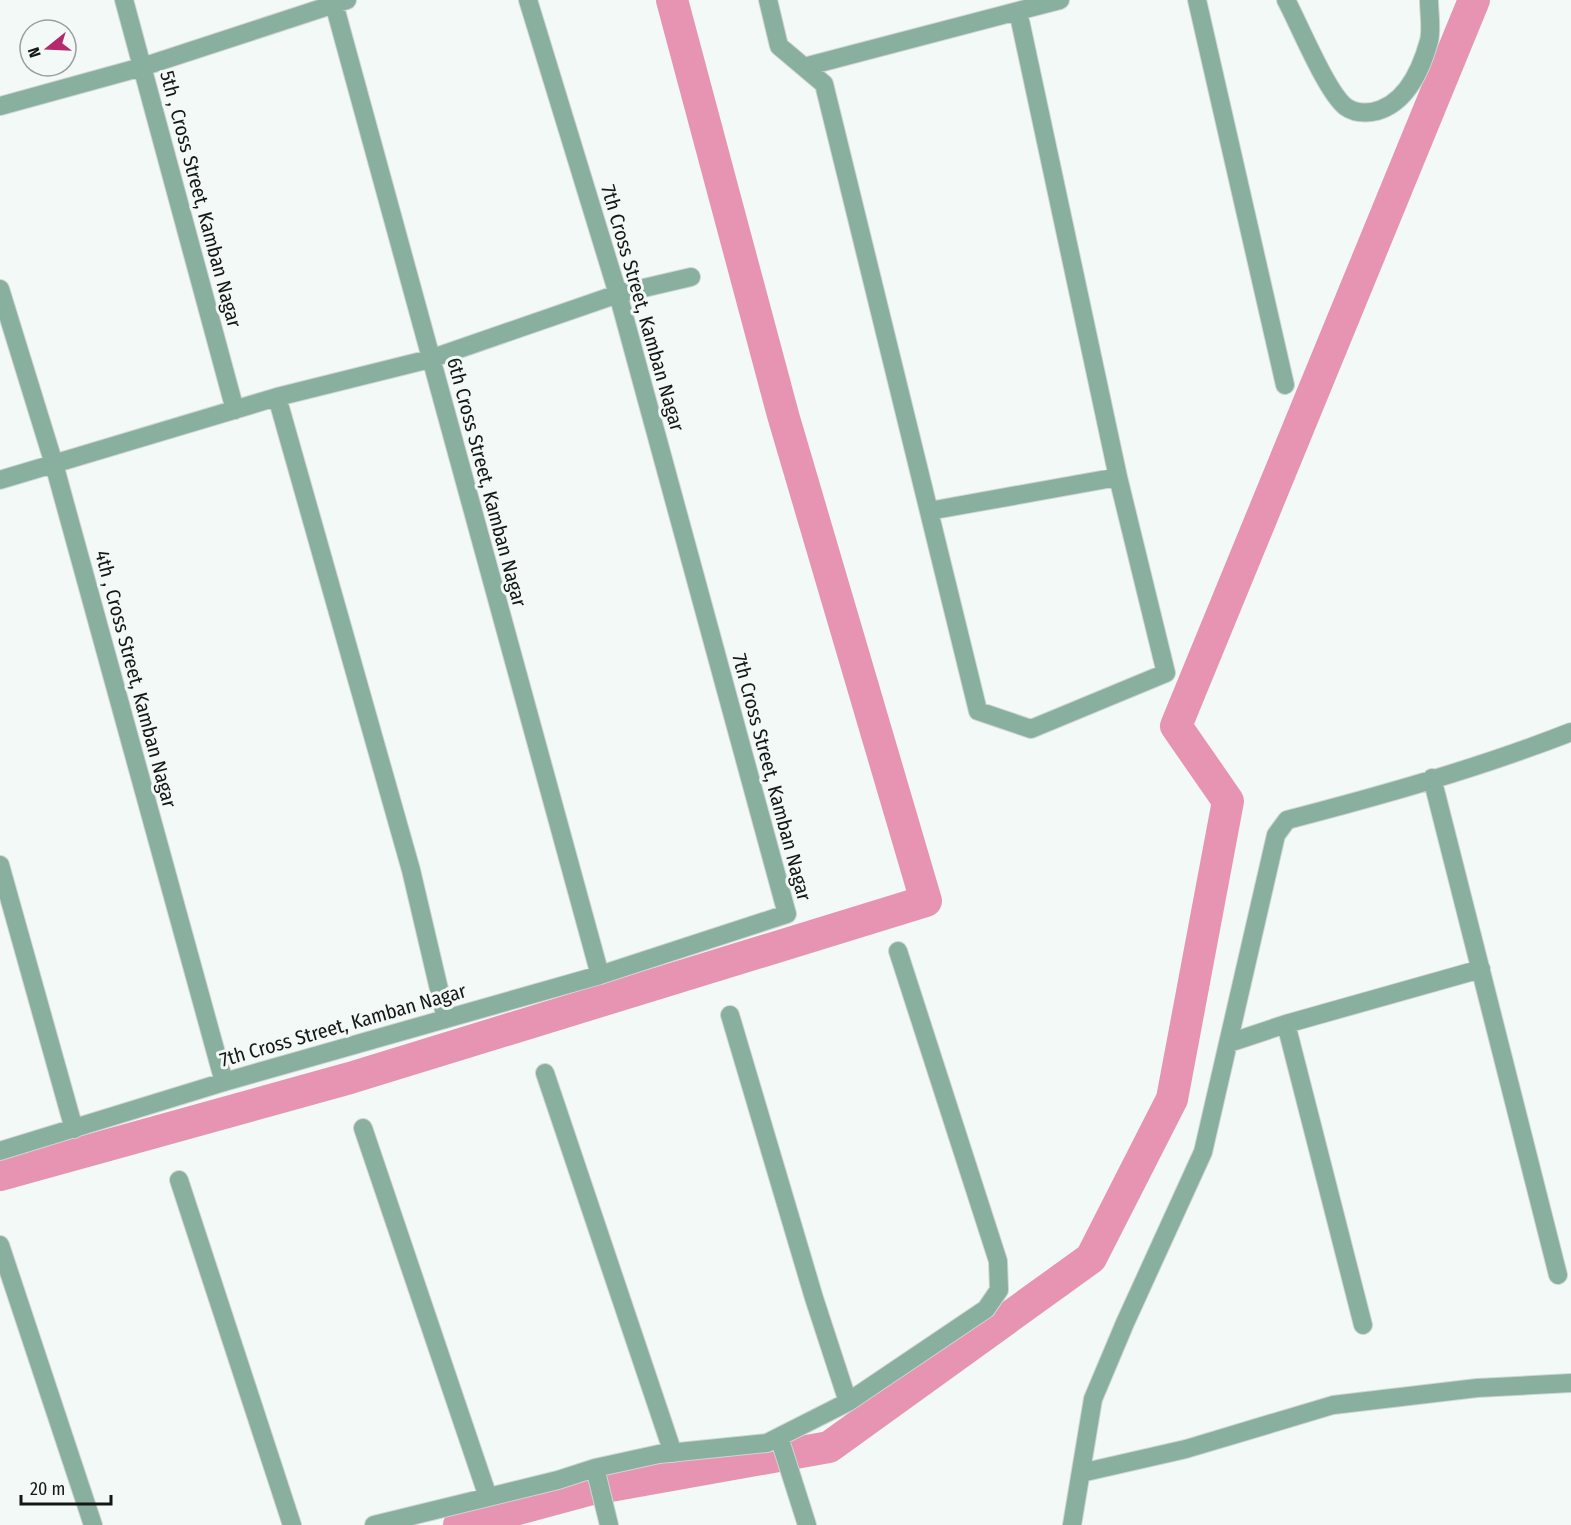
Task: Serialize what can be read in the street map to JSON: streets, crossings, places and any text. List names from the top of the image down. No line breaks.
{"streets":{"street":["5th , Cross Street, Kamban Nagar","7th Cross Street, Kamban Nagar","6th Cross Street, Kamban Nagar","4th , Cross Street, Kamban Nagar"]},"crossings":[["7th Cross Street, Kamban Nagar","6th Cross Street, Kamban Nagar"],["7th Cross Street, Kamban Nagar","4th , Cross Street, Kamban Nagar"]],"scale_bar":"20 m","north":"left"}
